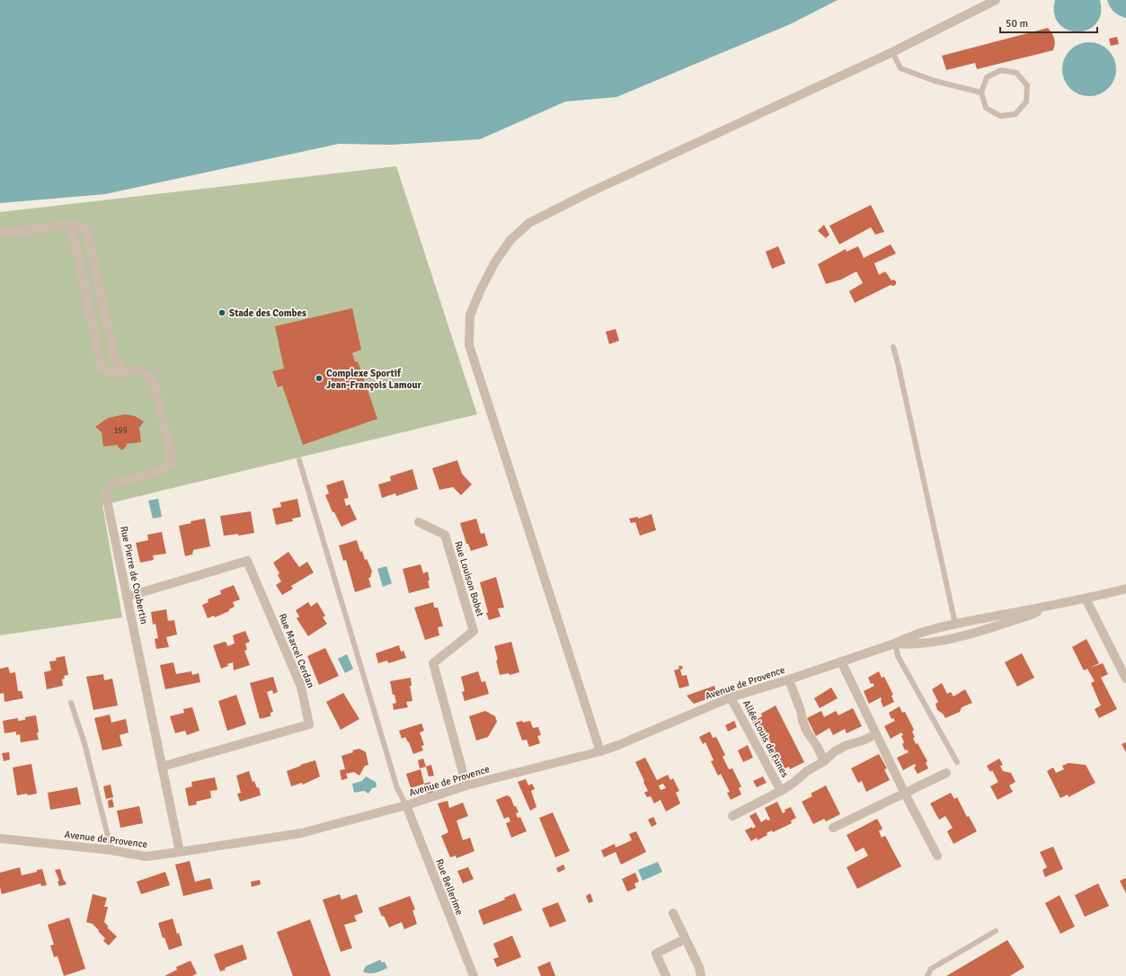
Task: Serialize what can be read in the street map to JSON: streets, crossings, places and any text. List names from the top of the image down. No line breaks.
{"streets":{"street":["Rue Pierre de Coubertin","Rue Louison Bobet","Rue Marcel Cerdan","Avenue de Provence","Allée Louis de Funes","Rue Bellerime"]},"crossings":[["Rue Pierre de Coubertin","Rue Marcel Cerdan"],["Rue Pierre de Coubertin","Avenue de Provence"],["Rue Louison Bobet","Avenue de Provence"],["Avenue de Provence","Allée Louis de Funes"],["Avenue de Provence","Rue Bellerime"]],"places":["Stade des Combes","Complexe Sportif Jean-François Lamour"],"house_numbers":["199"],"scale_bar":"50 m"}
